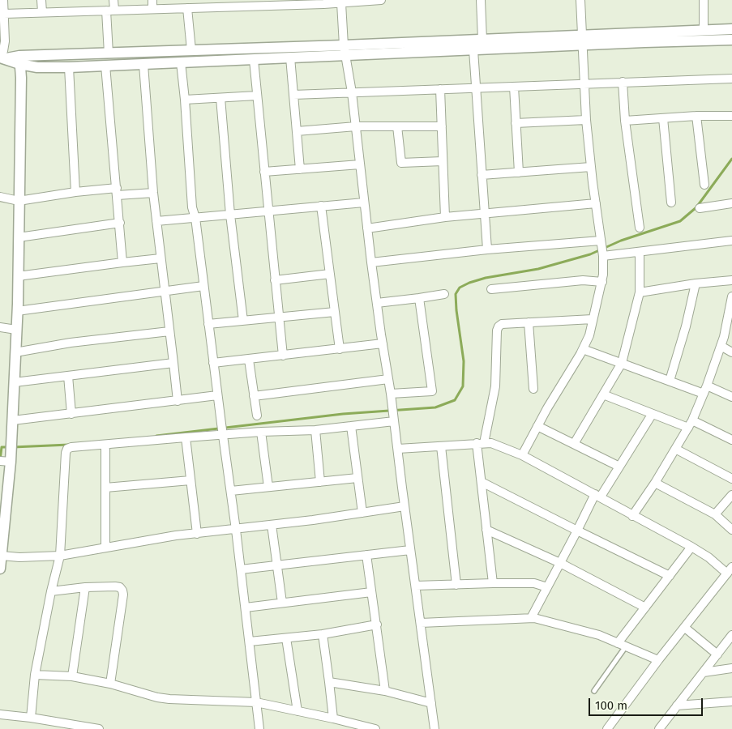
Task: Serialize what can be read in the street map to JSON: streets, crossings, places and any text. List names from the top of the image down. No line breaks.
{"scale_bar":"100 m"}
